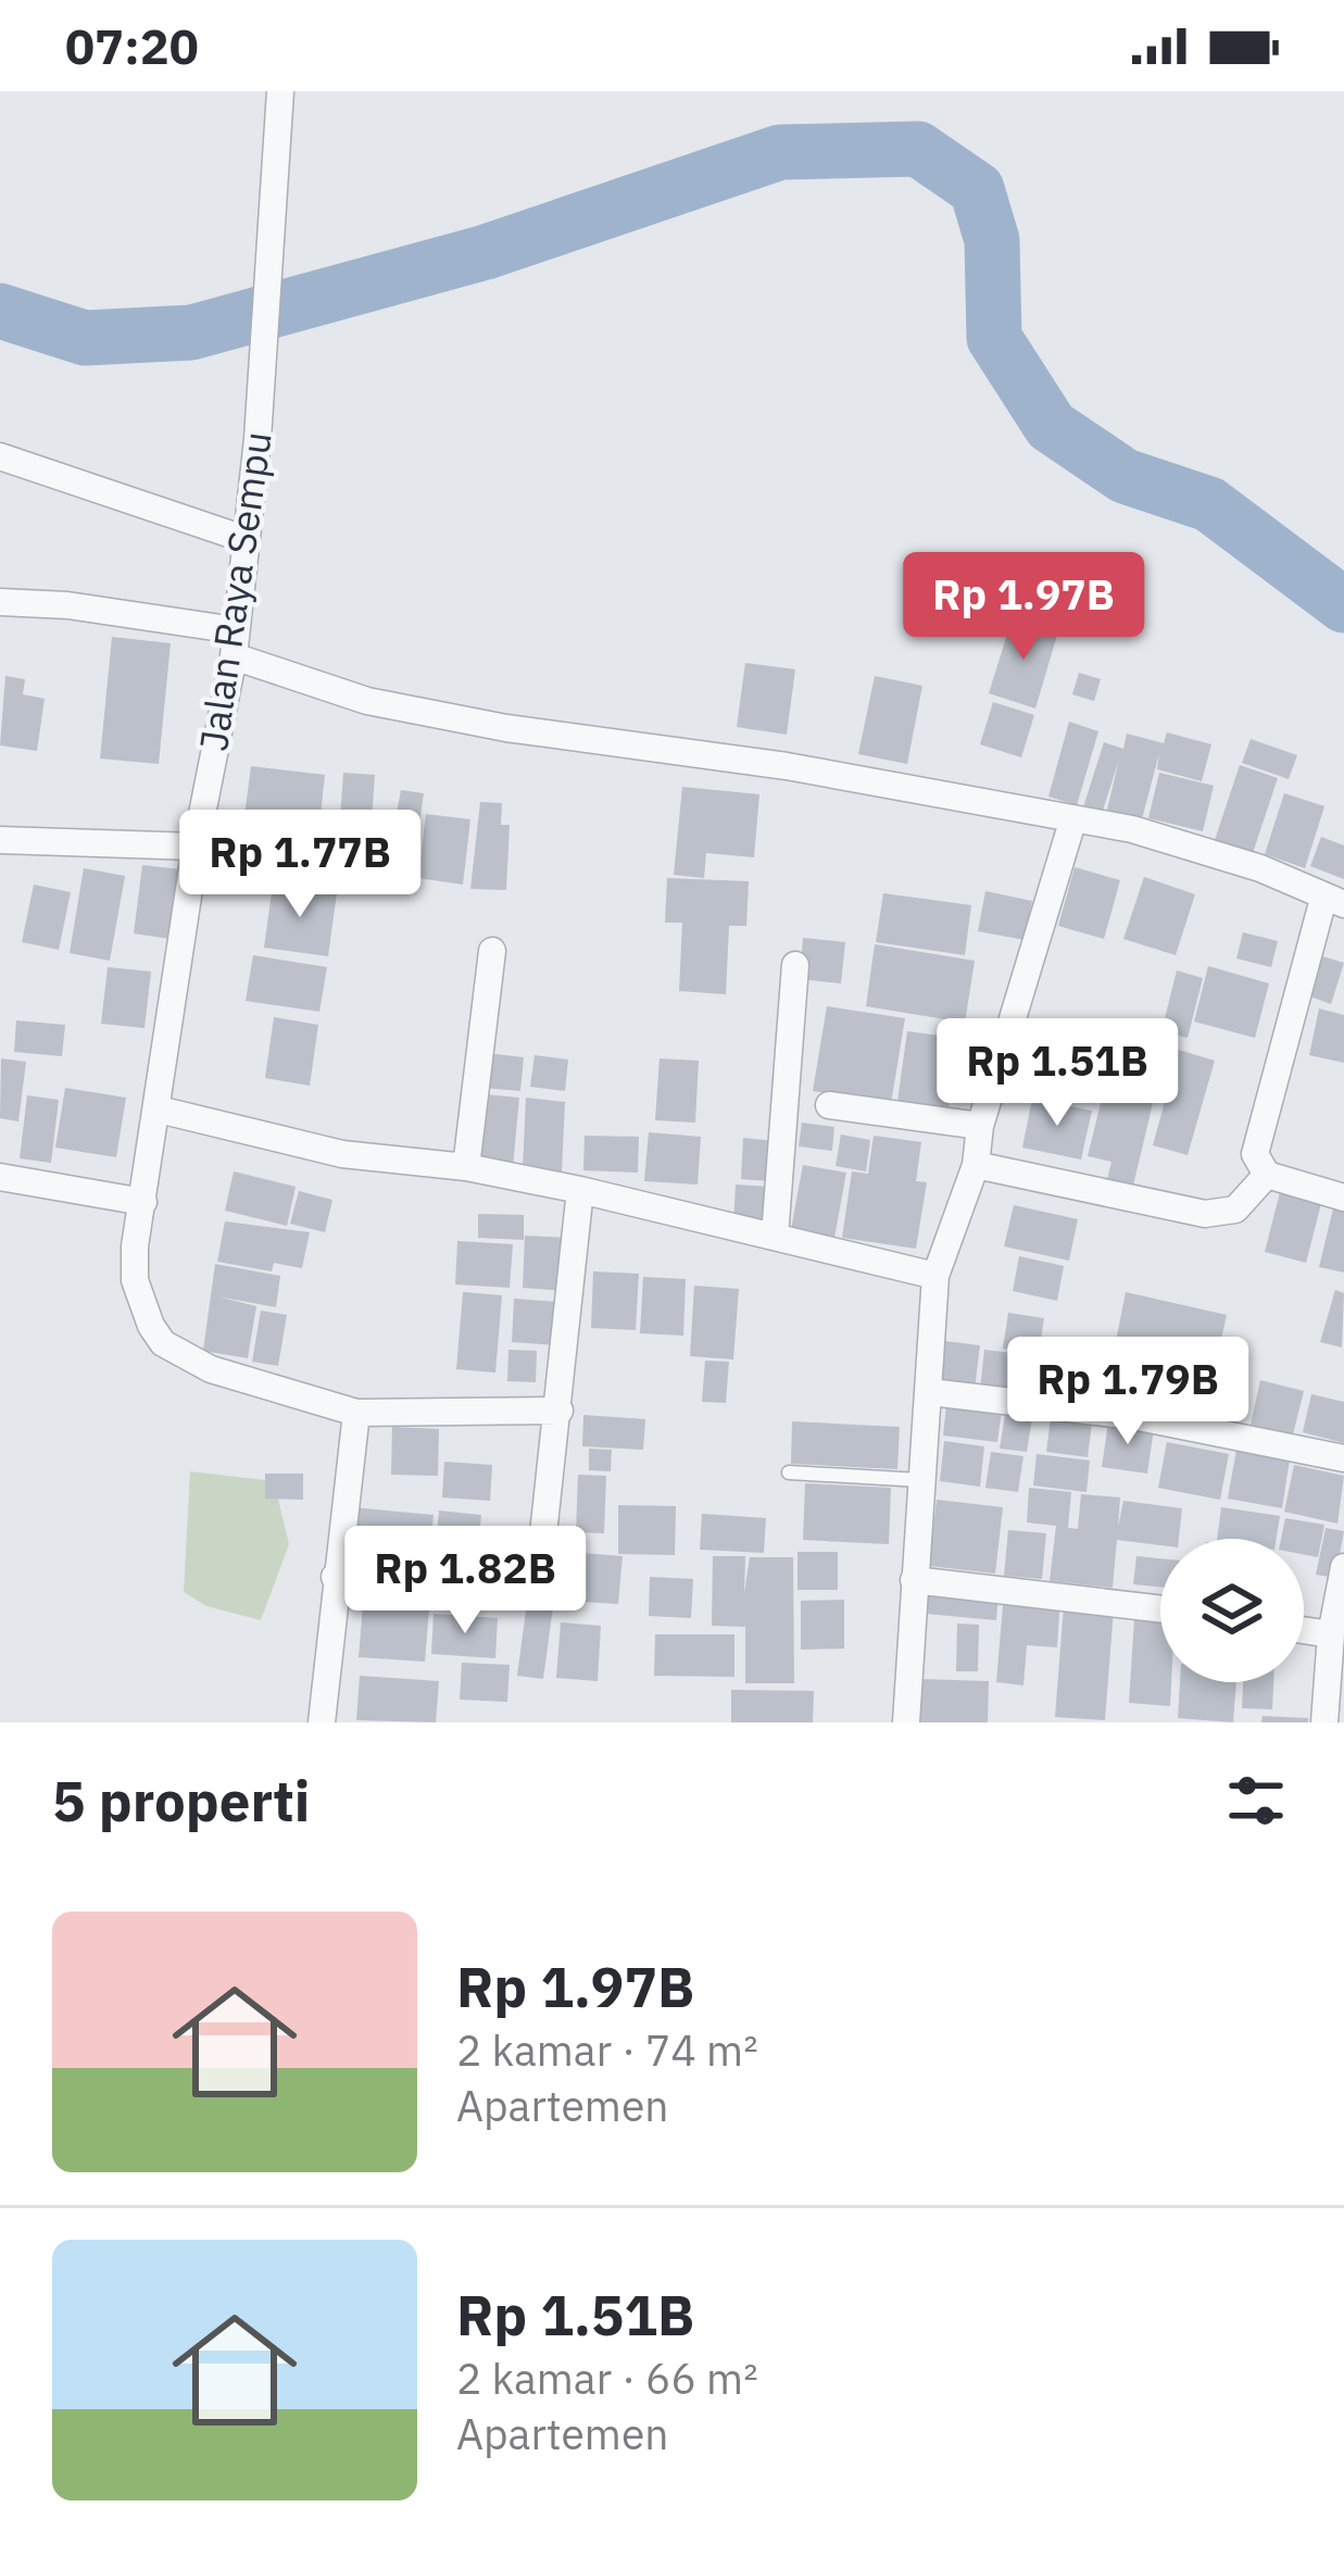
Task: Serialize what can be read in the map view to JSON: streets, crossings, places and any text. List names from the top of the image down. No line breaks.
{"streets":{"street":["Jalan Raya Sempu"]},"page":{"status":"07:20","price":["Rp 1.97B","Rp 1.77B","Rp 1.51B","Rp 1.79B","Rp 1.82B"],"heading":"5 properti","list":[{"name":"Rp 1.97B","note":"2 kamar · 74 m² · Apartemen"},{"name":"Rp 1.51B","note":"2 kamar · 66 m² · Apartemen"}]}}
